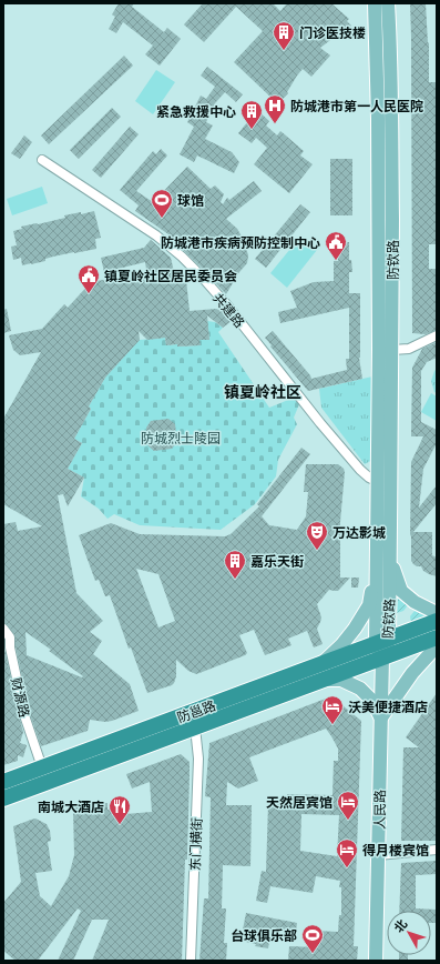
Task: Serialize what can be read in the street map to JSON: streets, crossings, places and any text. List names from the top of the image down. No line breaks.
{"streets":{"highway":["防邕路"],"main road":["防钦路","人民路"],"street":["共建路","财源路","东门横街"]},"crossings":[["防钦路","共建路"],["防钦路","防邕路"],["防钦路","人民路"],["财源路","防邕路"],["防邕路","人民路"],["防邕路","东门横街"]],"districts":["镇夏岭社区"],"parks":["防城烈士陵园"],"places":{"building":["门诊医技楼","紧急救援中心","嘉乐天街"],"hospital":["防城港市第一人民医院"],"sports":["球馆","台球俱乐部"],"public building":["防城港市疾病预防控制中心","镇夏岭社区居民委员会"],"theatre":["万达影城"],"hotel":["沃美便捷酒店","天然居宾馆","得月楼宾馆"],"restaurant":["南城大酒店"]},"north":"top left"}
